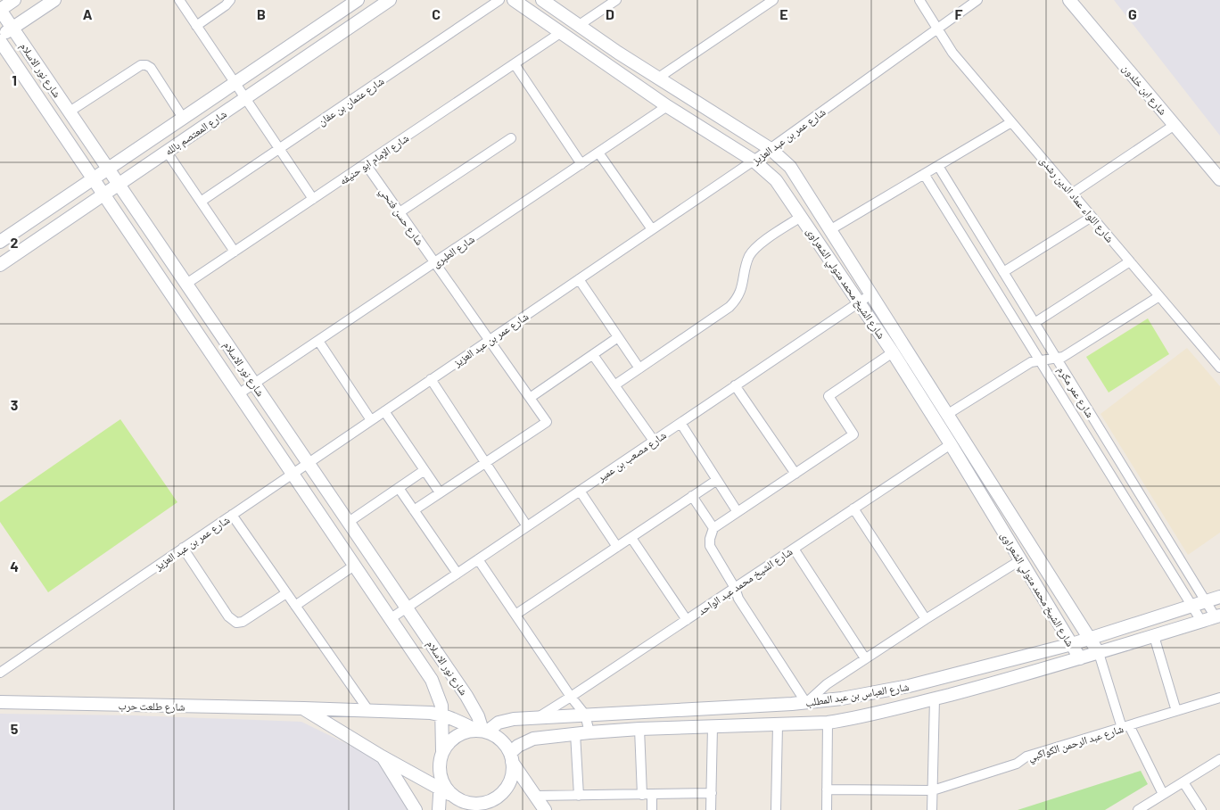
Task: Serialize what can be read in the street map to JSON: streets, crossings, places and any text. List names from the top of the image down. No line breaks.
{"streets":{"street":["شارع نور الاسلام","شارع ابن خلدون","شارع عثمان بن عفان","شارع المعتصم بالله","شارع عمر بن عبد العزيز","شارع الإمام ابو حنيفه","شارع اللواء عماد الدين رشدى","شارع حسن فتحي","شارع الطبرى","شارع الشيخ محمد متولي الشعراوى","شارع عمر مكرم","شارع مصعب بن عمير","شارع الشيخ محمد عبد الواحد","شارع العباس بن عبد المطلب","شارع طلعت حرب","شارع عبد الرحمن الكواكبي"]},"crossings":[["شارع نور الاسلام","شارع المعتصم بالله"],["شارع نور الاسلام","شارع عمر بن عبد العزيز"],["شارع نور الاسلام","شارع الإمام ابو حنيفه"],["شارع نور الاسلام","شارع الطبرى"],["شارع نور الاسلام","شارع مصعب بن عمير"],["شارع نور الاسلام","شارع العباس بن عبد المطلب"],["شارع نور الاسلام","شارع طلعت حرب"],["شارع عمر بن عبد العزيز","شارع اللواء عماد الدين رشدى"],["شارع عمر بن عبد العزيز","شارع حسن فتحي"],["شارع عمر بن عبد العزيز","شارع الشيخ محمد متولي الشعراوى"],["شارع الإمام ابو حنيفه","شارع حسن فتحي"],["شارع الإمام ابو حنيفه","شارع الشيخ محمد متولي الشعراوى"],["شارع حسن فتحي","شارع الطبرى"],["شارع الطبرى","شارع الشيخ محمد متولي الشعراوى"],["شارع الشيخ محمد متولي الشعراوى","شارع مصعب بن عمير"],["شارع الشيخ محمد متولي الشعراوى","شارع الشيخ محمد عبد الواحد"],["شارع الشيخ محمد متولي الشعراوى","شارع العباس بن عبد المطلب"],["شارع عمر مكرم","شارع العباس بن عبد المطلب"],["شارع الشيخ محمد عبد الواحد","شارع العباس بن عبد المطلب"],["شارع العباس بن عبد المطلب","شارع طلعت حرب"]],"grid":{"columns":["A","B","C","D","E","F","G"],"rows":["1","2","3","4","5"]}}
